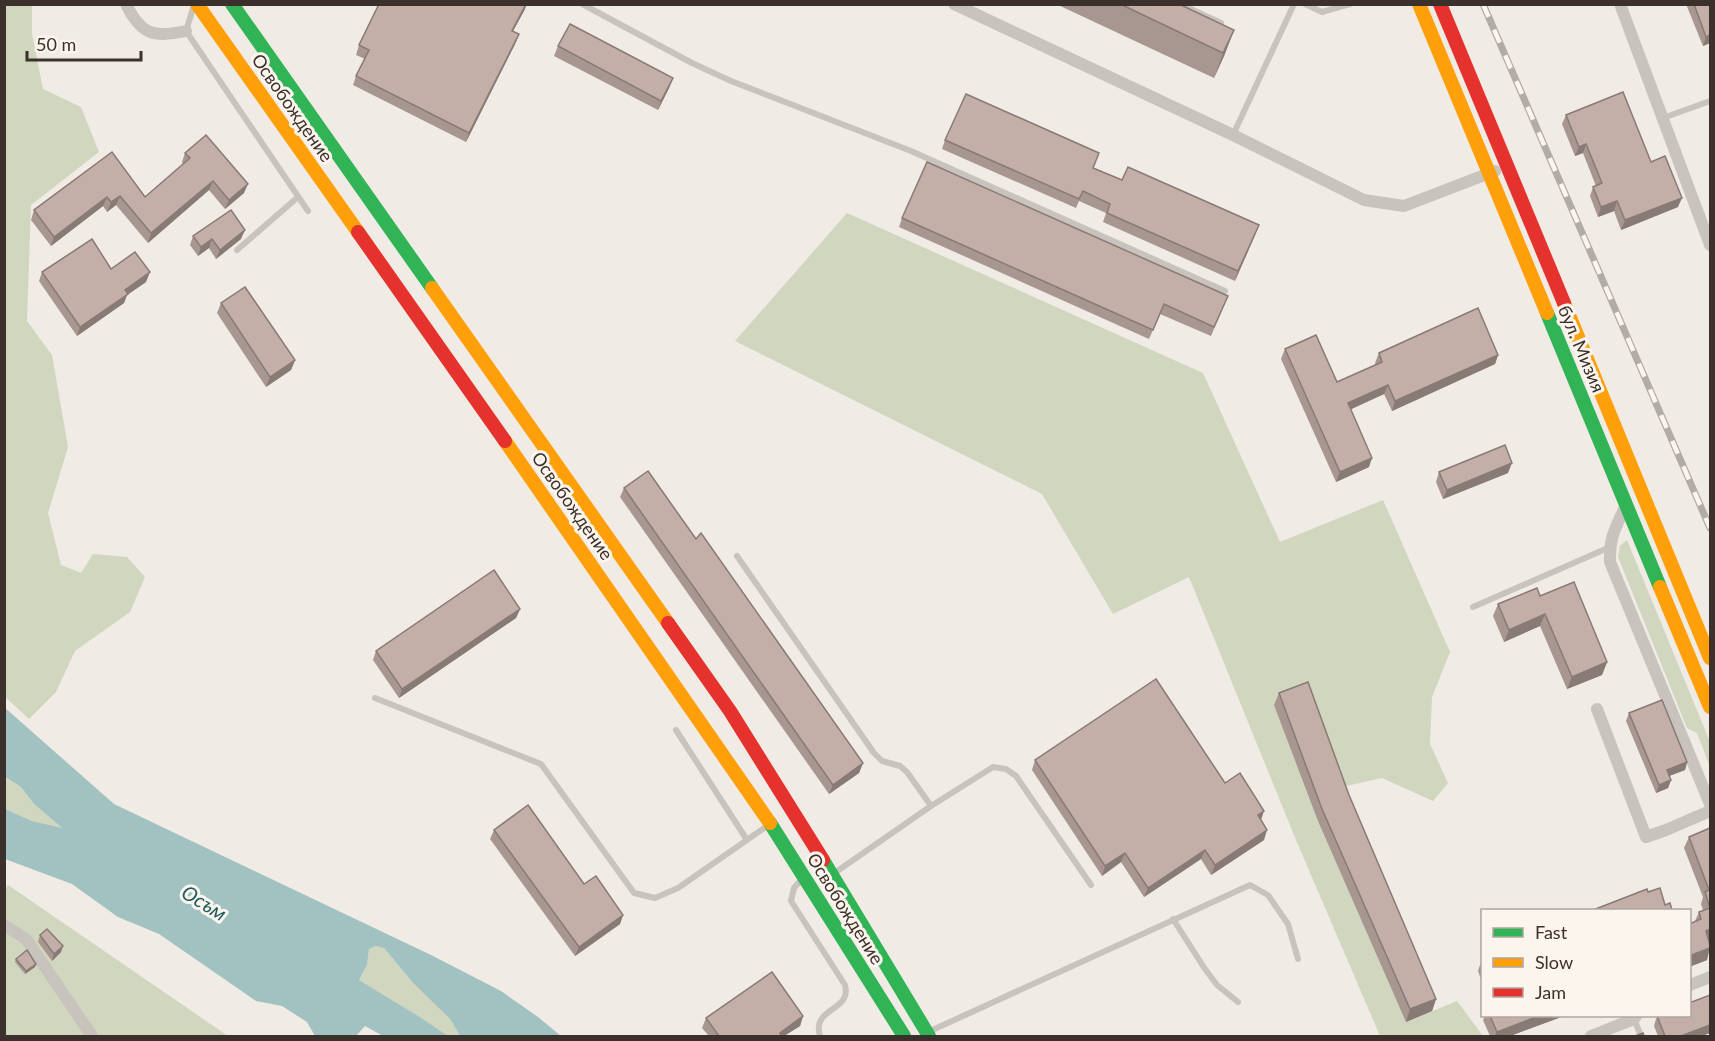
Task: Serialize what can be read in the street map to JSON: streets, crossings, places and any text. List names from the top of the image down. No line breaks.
{"streets":{"street":["Освобождение","бул. Мизия"]},"water":["Осъм"],"legend":["Fast","Slow","Jam"],"scale_bar":"50 m"}
